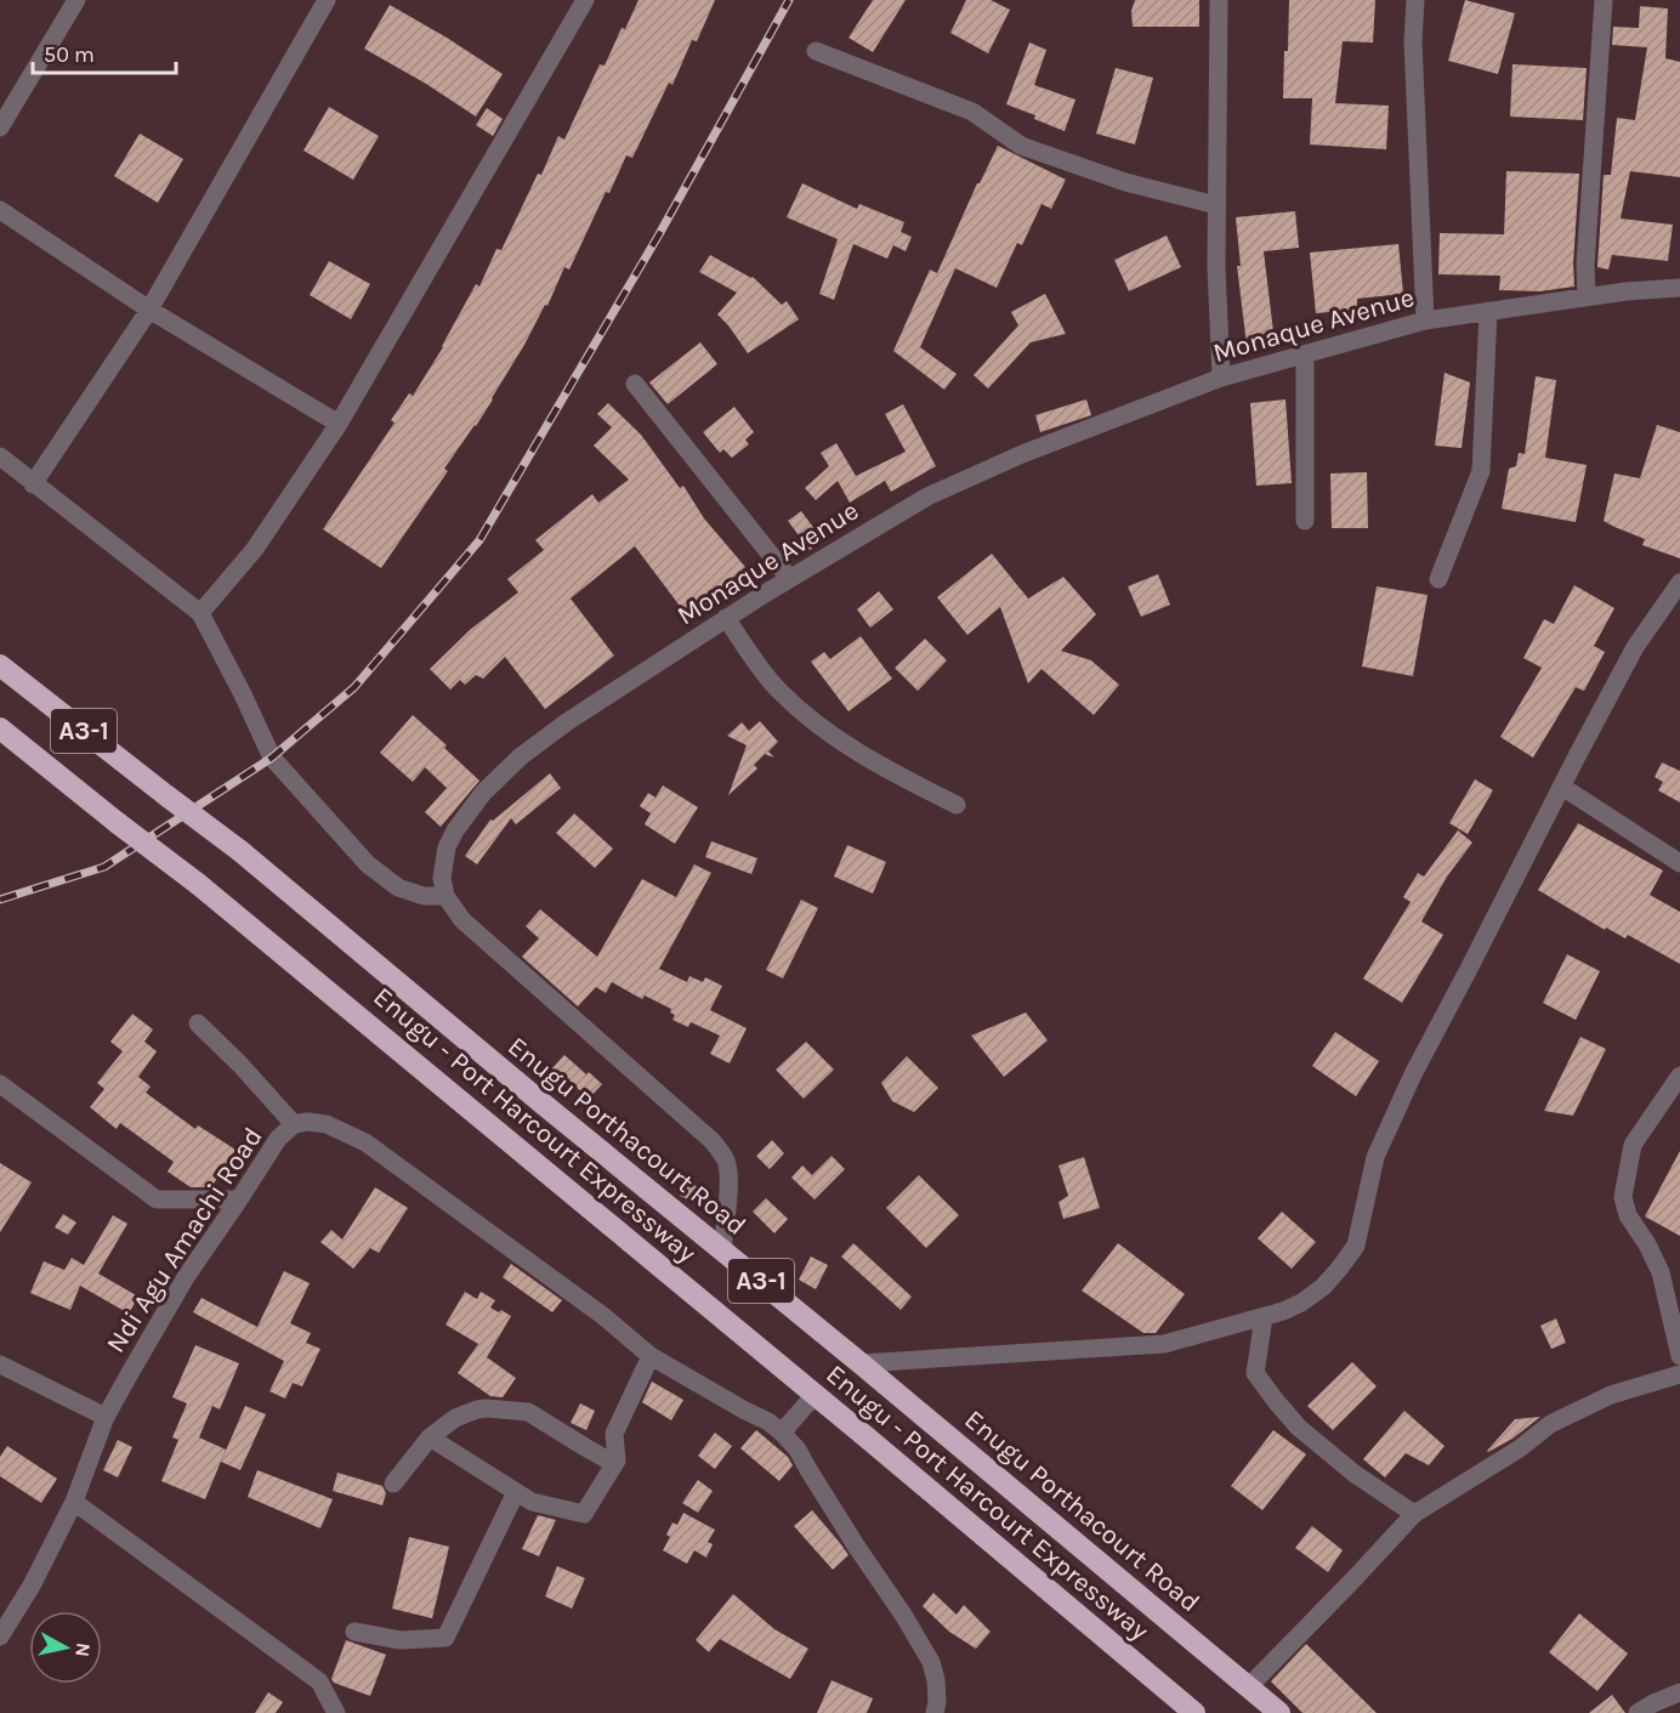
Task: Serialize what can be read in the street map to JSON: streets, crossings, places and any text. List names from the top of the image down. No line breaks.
{"streets":{"highway":["A3-1","Enugu - Port Harcourt Expressway","Enugu Porthacourt Road"],"street":["Monaque Avenue","Ndi Agu Amachi Road"]},"scale_bar":"50 m","north":"right"}
